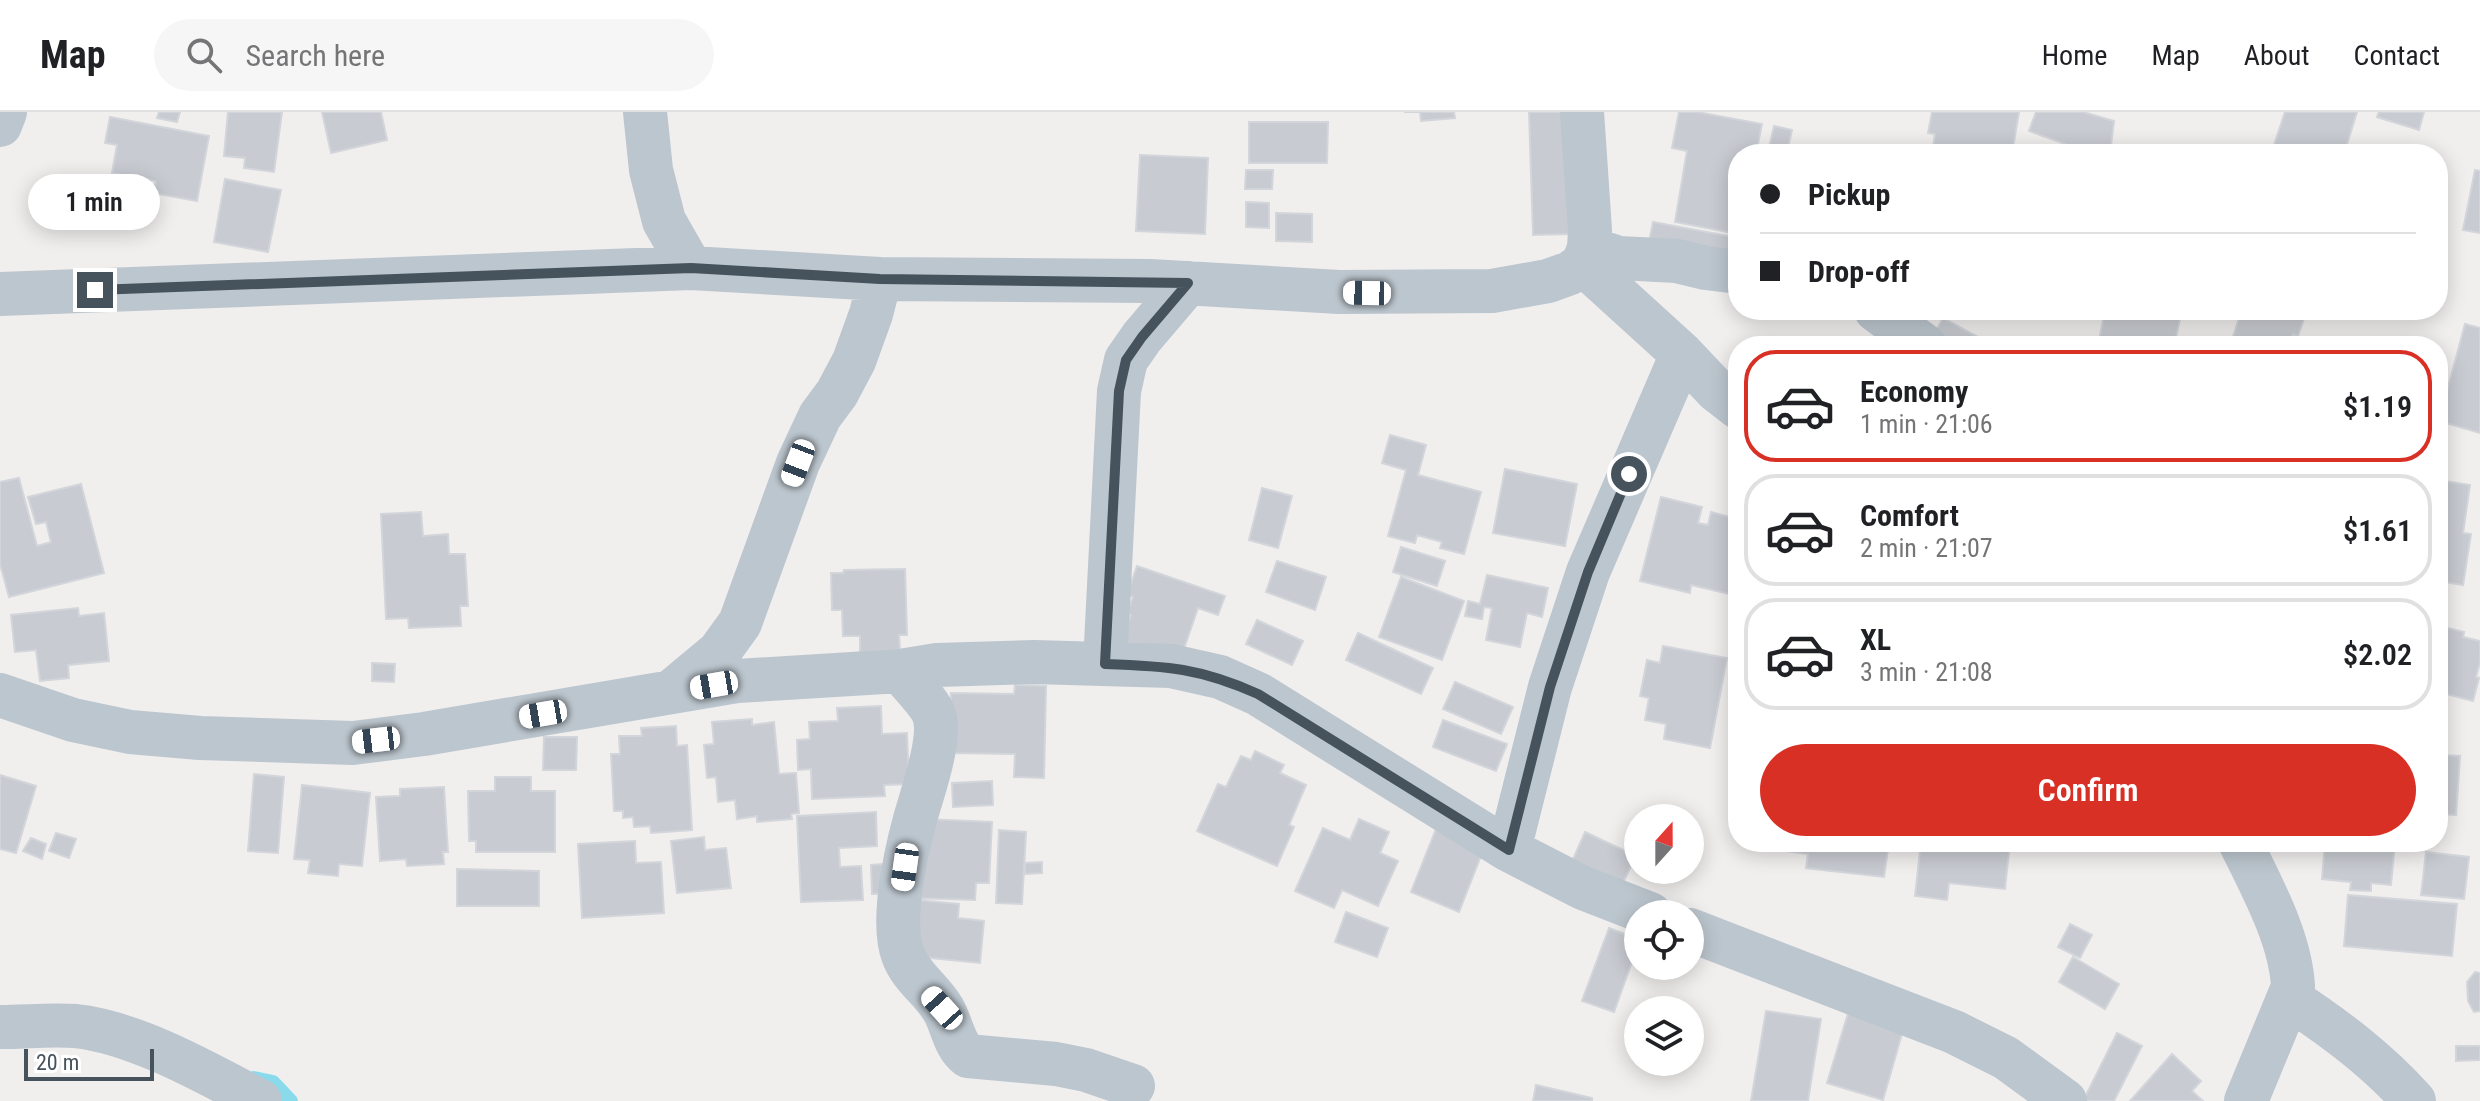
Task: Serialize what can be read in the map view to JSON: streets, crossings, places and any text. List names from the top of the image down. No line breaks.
{"scale_bar":"20 m","north":"top","page":{"header":"Map","search":"Search here","nav":["Home","Map","About","Contact"],"banner":["Pickup","Drop-off"],"bubble":"1 min","list":[{"name":"Economy","note":"1 min · 21:06","value":"$1.19"},{"name":"Comfort","note":"2 min · 21:07","value":"$1.61"},{"name":"XL","note":"3 min · 21:08","value":"$2.02"}],"buttons":"Confirm","scale":"20 m"}}
